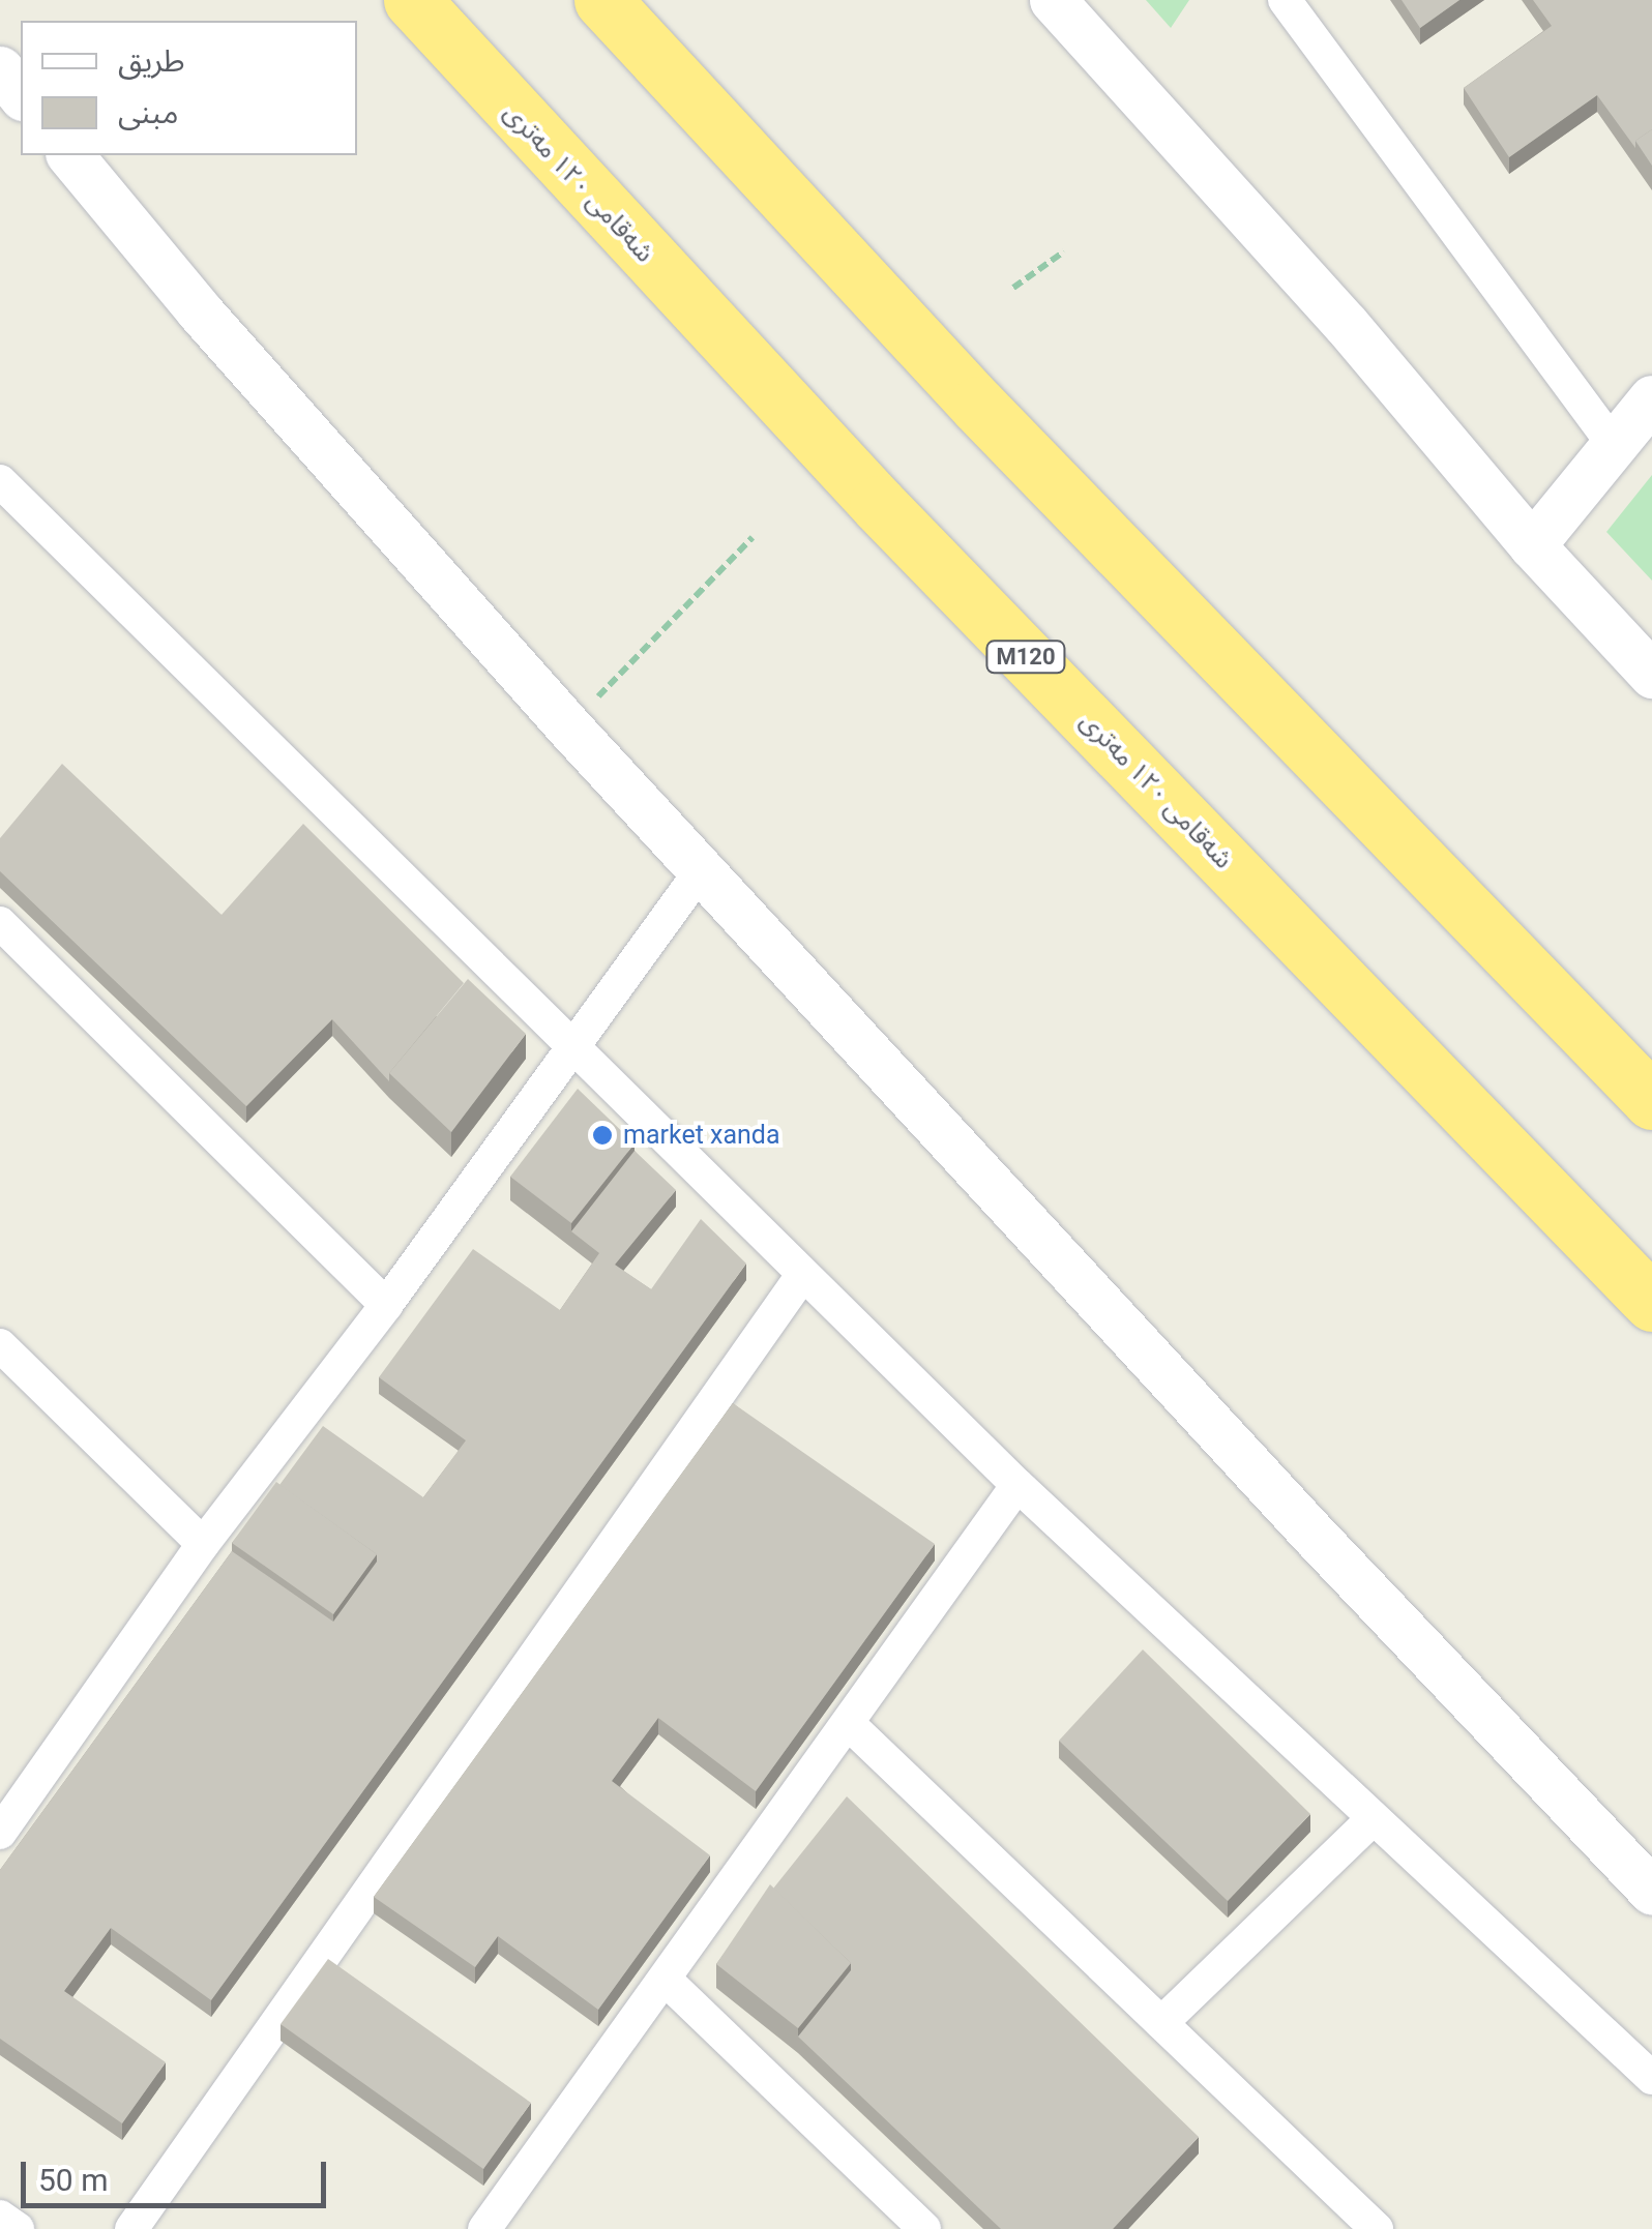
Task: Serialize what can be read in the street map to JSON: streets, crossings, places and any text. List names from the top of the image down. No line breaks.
{"streets":{"highway":["شەقامی ١٢٠ مەتری","M120"]},"places":["market xanda"],"legend":["طريق","مبنى"],"scale_bar":"50 m"}
